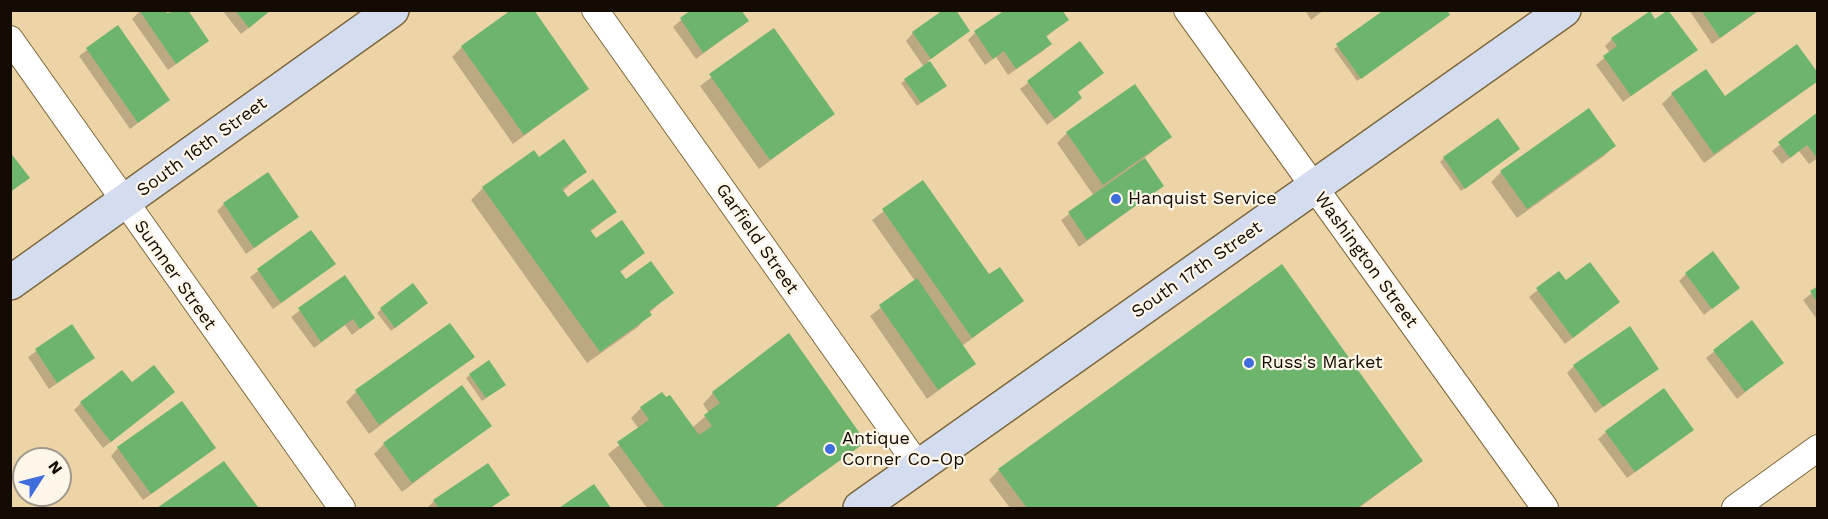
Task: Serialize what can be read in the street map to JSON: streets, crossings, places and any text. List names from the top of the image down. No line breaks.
{"streets":{"main road":["South 16th Street","South 17th Street"],"street":["Garfield Street","Washington Street","Sumner Street"]},"crossings":[["South 16th Street","Sumner Street"],["Garfield Street","South 17th Street"],["Washington Street","South 17th Street"]],"places":["Hanquist Service","Russ's Market","Antique Corner Co-Op"],"north":"top right"}
